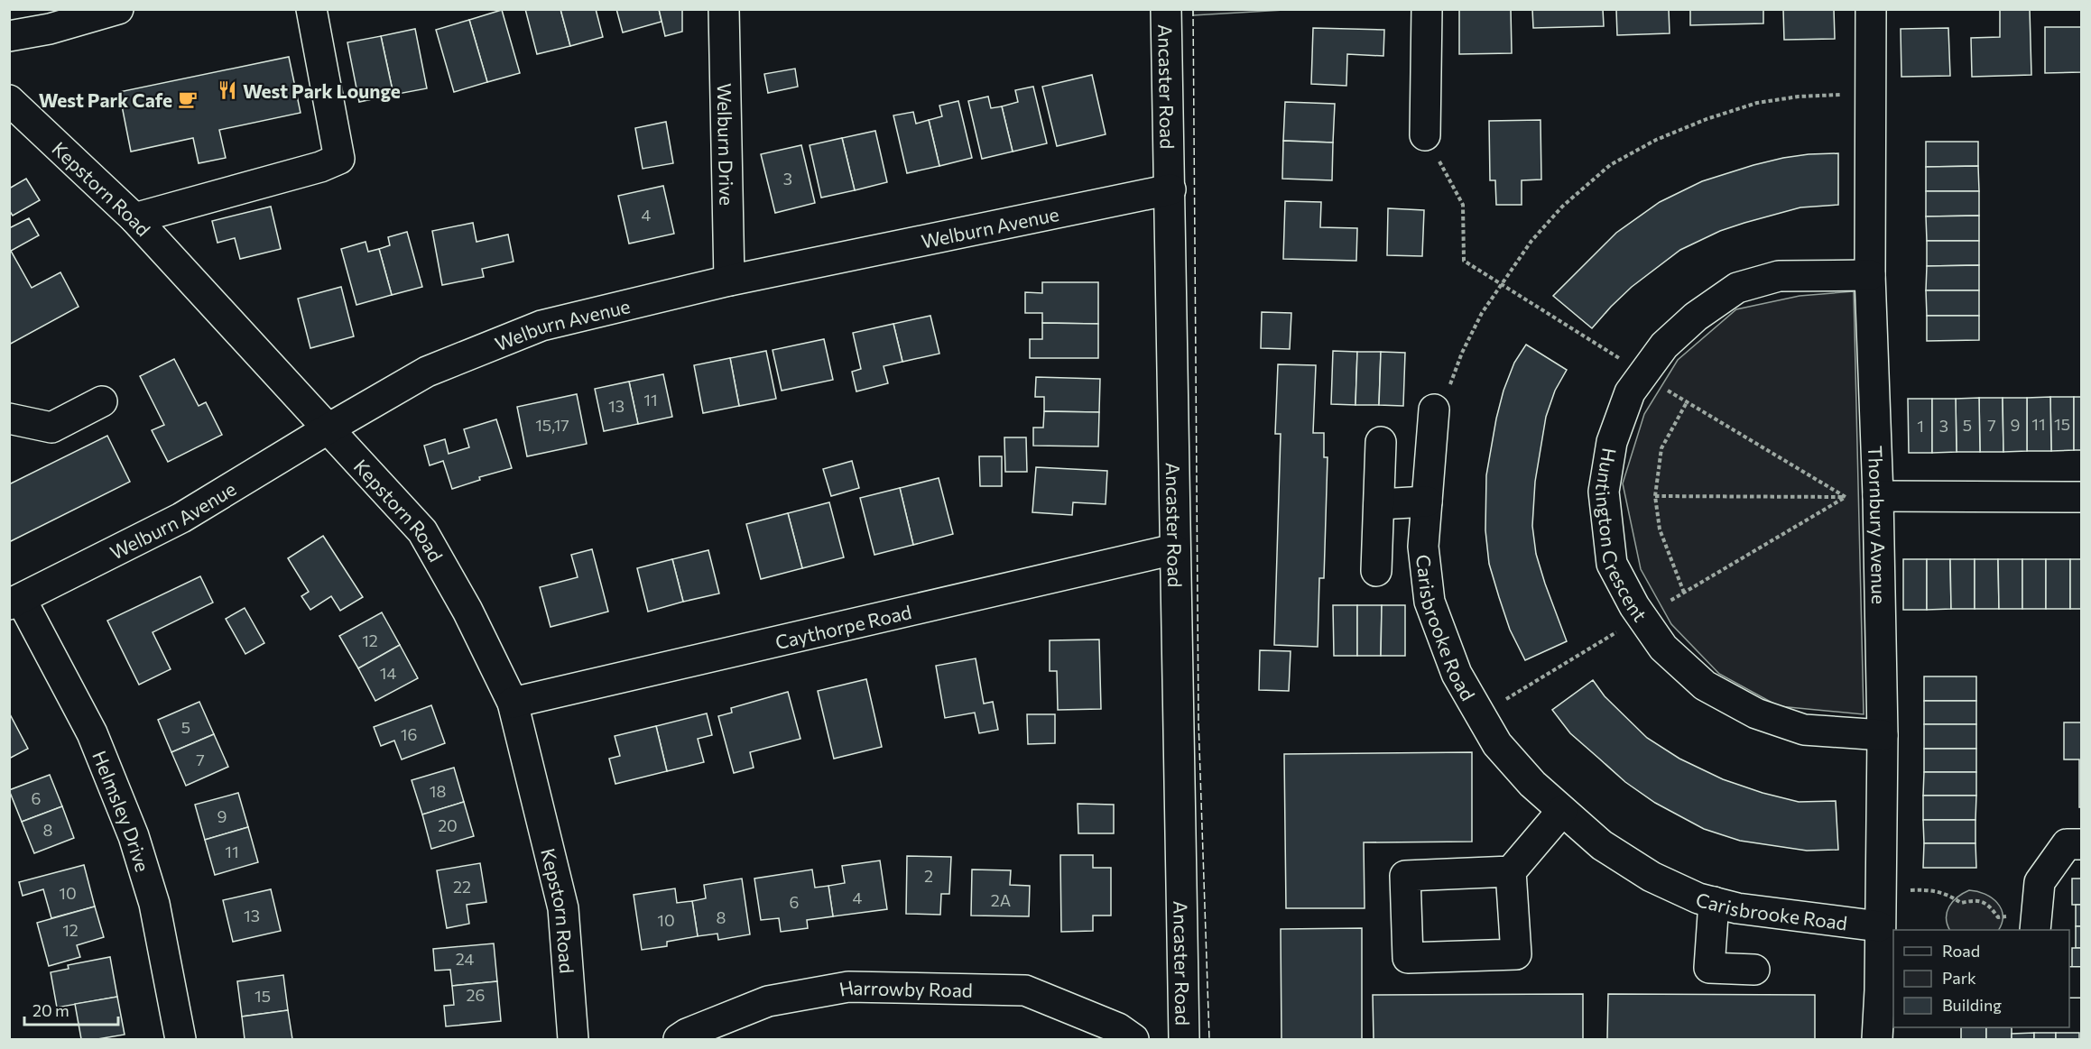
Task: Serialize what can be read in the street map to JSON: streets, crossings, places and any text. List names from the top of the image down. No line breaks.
{"streets":{"main road":["Ancaster Road","Welburn Drive","Kepstorn Road","Welburn Avenue","Thornbury Avenue","Huntington Crescent","Caythorpe Road","Carisbrooke Road","Helmsley Drive","Harrowby Road"]},"crossings":[["Ancaster Road","Welburn Avenue"],["Ancaster Road","Caythorpe Road"],["Welburn Drive","Welburn Avenue"],["Kepstorn Road","Welburn Avenue"],["Kepstorn Road","Caythorpe Road"],["Welburn Avenue","Helmsley Drive"],["Thornbury Avenue","Huntington Crescent"],["Thornbury Avenue","Carisbrooke Road"]],"places":{"restaurant":["West Park Lounge"],"cafe":["West Park Cafe"]},"house_numbers":["3","4","11","13","11","15","15,17","5","7","9","1","3","12","14","5","16","7","18","6","9","20","8","11","2","22","10","4","2A","6","13","8","10","12","24","26","15"],"legend":["Road","Park","Building"],"scale_bar":"20 m"}
